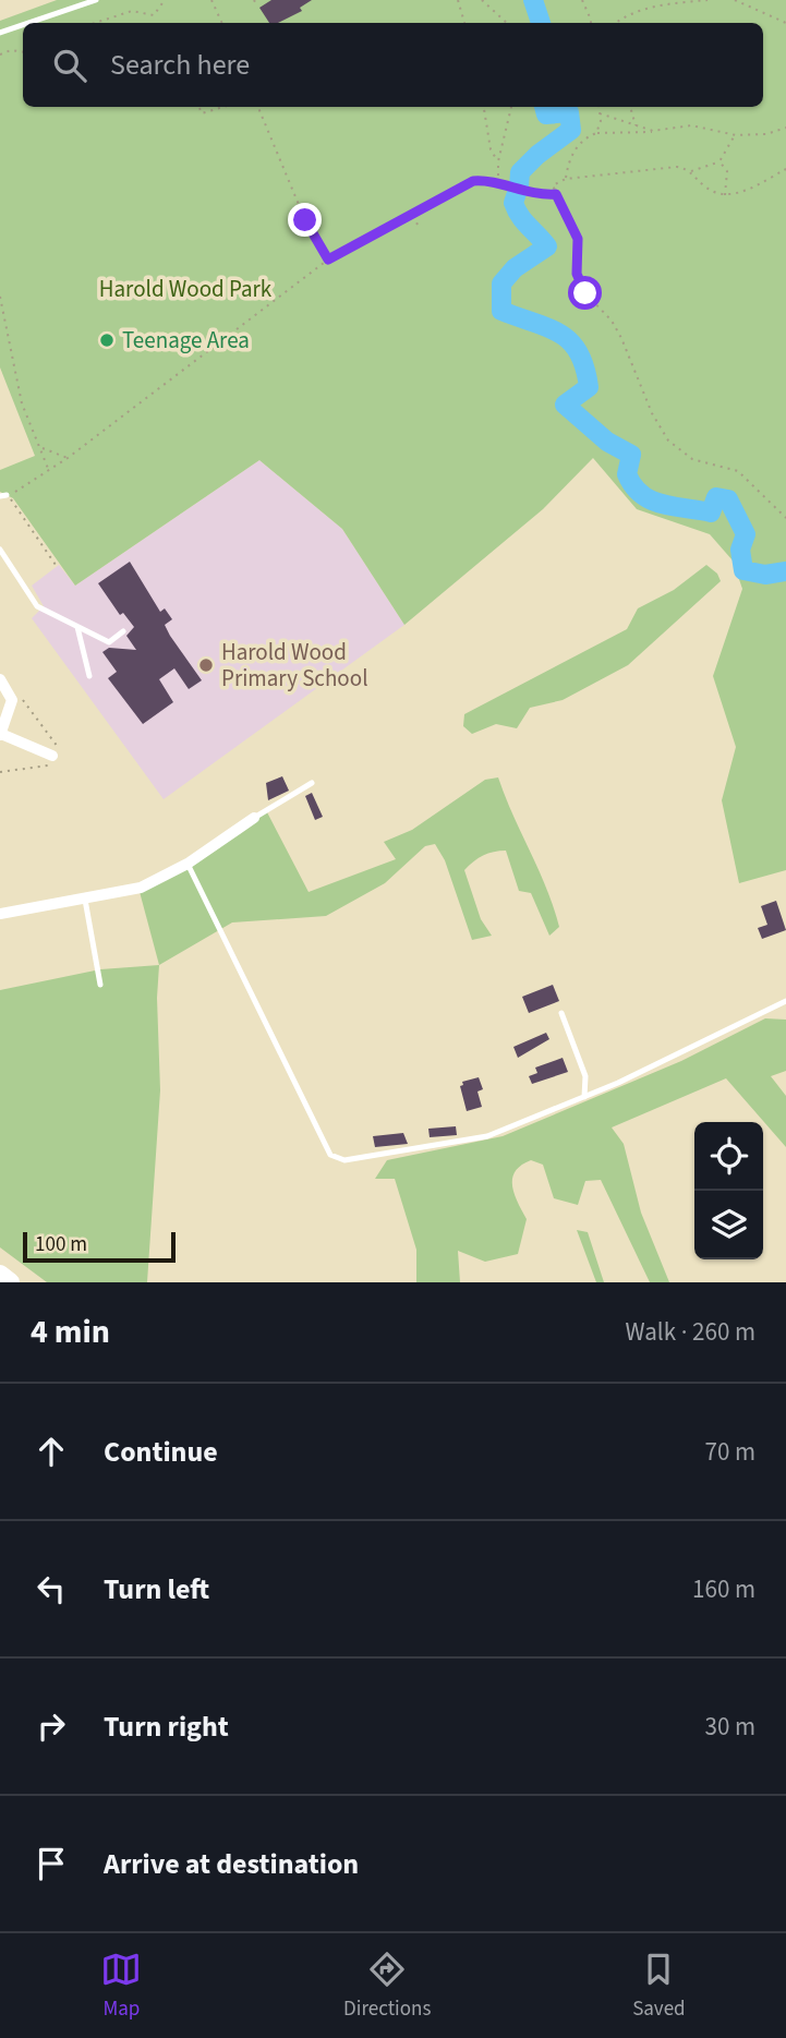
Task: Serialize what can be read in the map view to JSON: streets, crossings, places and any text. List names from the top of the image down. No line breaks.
{"parks":["Harold Wood Park"],"places":["Teenage Area","Harold Wood Primary School"],"scale_bar":"100 m","page":{"search":"Search here","scale":"100 m","heading":["4 min","Walk · 260 m"],"list":[["Continue","70 m"],["Turn left","160 m"],["Turn right","30 m"],"Arrive at destination"],"nav":["Map","Directions","Saved"]}}
